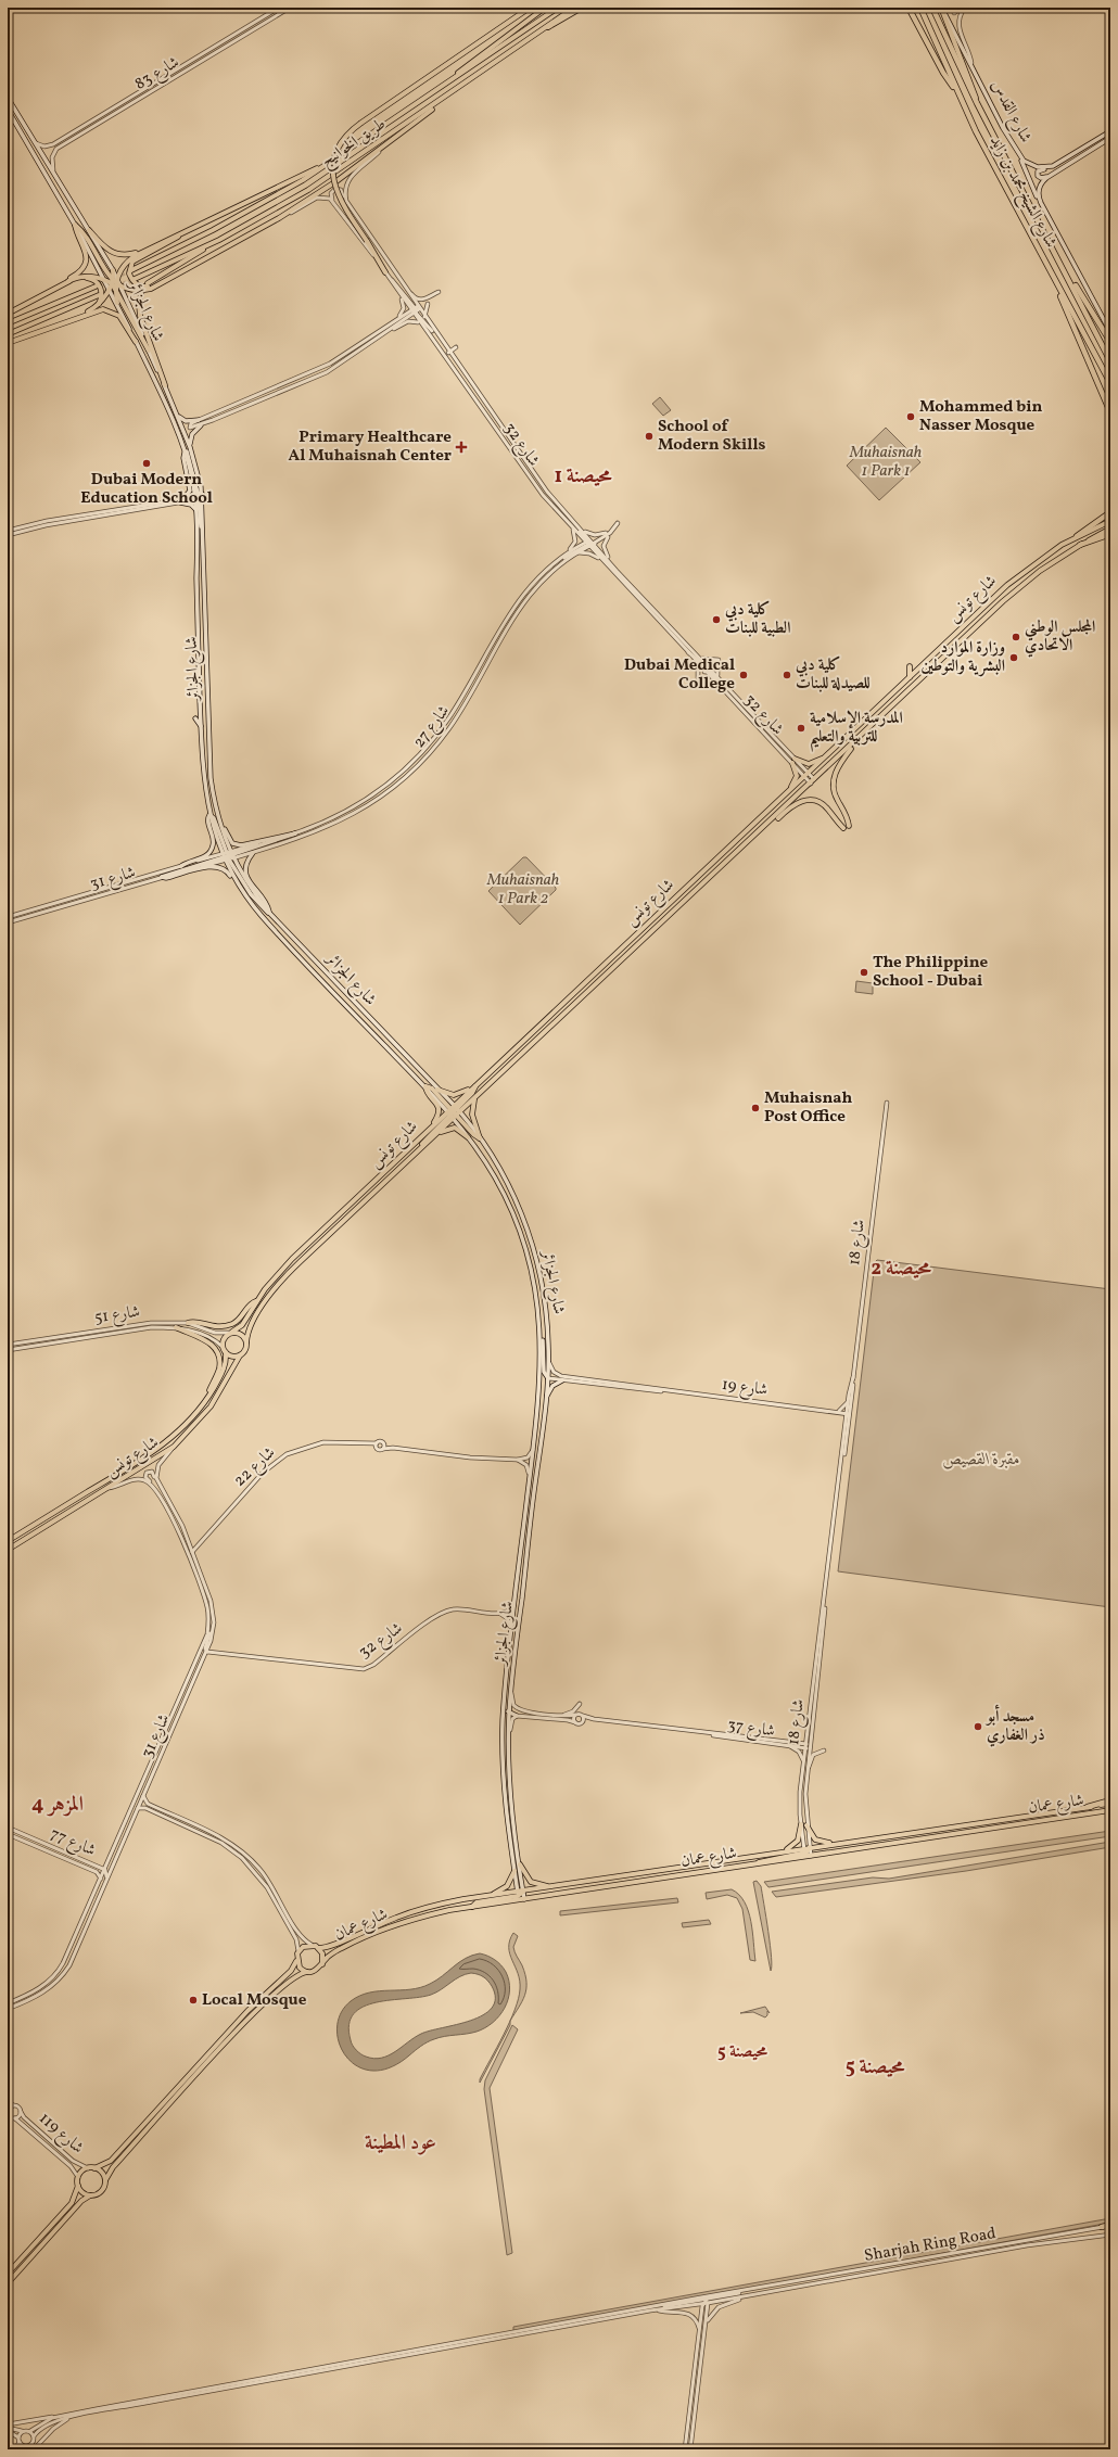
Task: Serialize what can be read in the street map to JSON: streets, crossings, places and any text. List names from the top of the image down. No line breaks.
{"streets":{"highway":["شارع الشيخ محمد بن زايد"],"main road":["شارع القدس","طريق الخوانيج","شارع الجزائر","شارع تونس","شارع عمان"],"street":["شارع 83","شارع 32","شارع 27","شارع 31","شارع 18","شارع 51","شارع 19","شارع 22","شارع 37","شارع 77","شارع 119","Sharjah Ring Road"]},"crossings":[["شارع 83","شارع الجزائر"],["شارع الجزائر","شارع تونس"],["شارع الجزائر","شارع 27"],["شارع الجزائر","شارع 31"],["شارع الجزائر","شارع 19"],["شارع الجزائر","شارع عمان"],["شارع 32","شارع تونس"],["شارع 32","شارع 27"],["شارع 32","شارع 31"],["شارع تونس","شارع 31"],["شارع تونس","شارع 51"],["شارع 27","شارع 31"],["شارع 31","شارع 22"],["شارع 31","شارع 77"],["شارع 18","شارع 19"],["شارع 18","شارع 37"],["شارع 18","شارع عمان"]],"districts":["محيصنة 1","محيصنة 2","المزهر 4","محيصنة 5","محيصنة 5","عود المطينة"],"parks":["Muhaisnah 1 Park 1","Muhaisnah 1 Park 2","مقبرة القصيص"],"places":{"other":["Mohammed bin Nasser Mosque","School of Modern Skills","Dubai Modern Education School","كلية دبي الطبية للبنات","المجلس الوطني الاتحادي","وزارة الموارد البشرية والتوطين","Dubai Medical College","كلية دبي للصيدلة للبنات","المدرسة الإسلامية للتربية والتعليم","The Philippine School - Dubai","Muhaisnah Post Office","مسجد أبو ذر الغفاري","Local Mosque"],"health":["Primary Healthcare Al Muhaisnah Center"]}}
